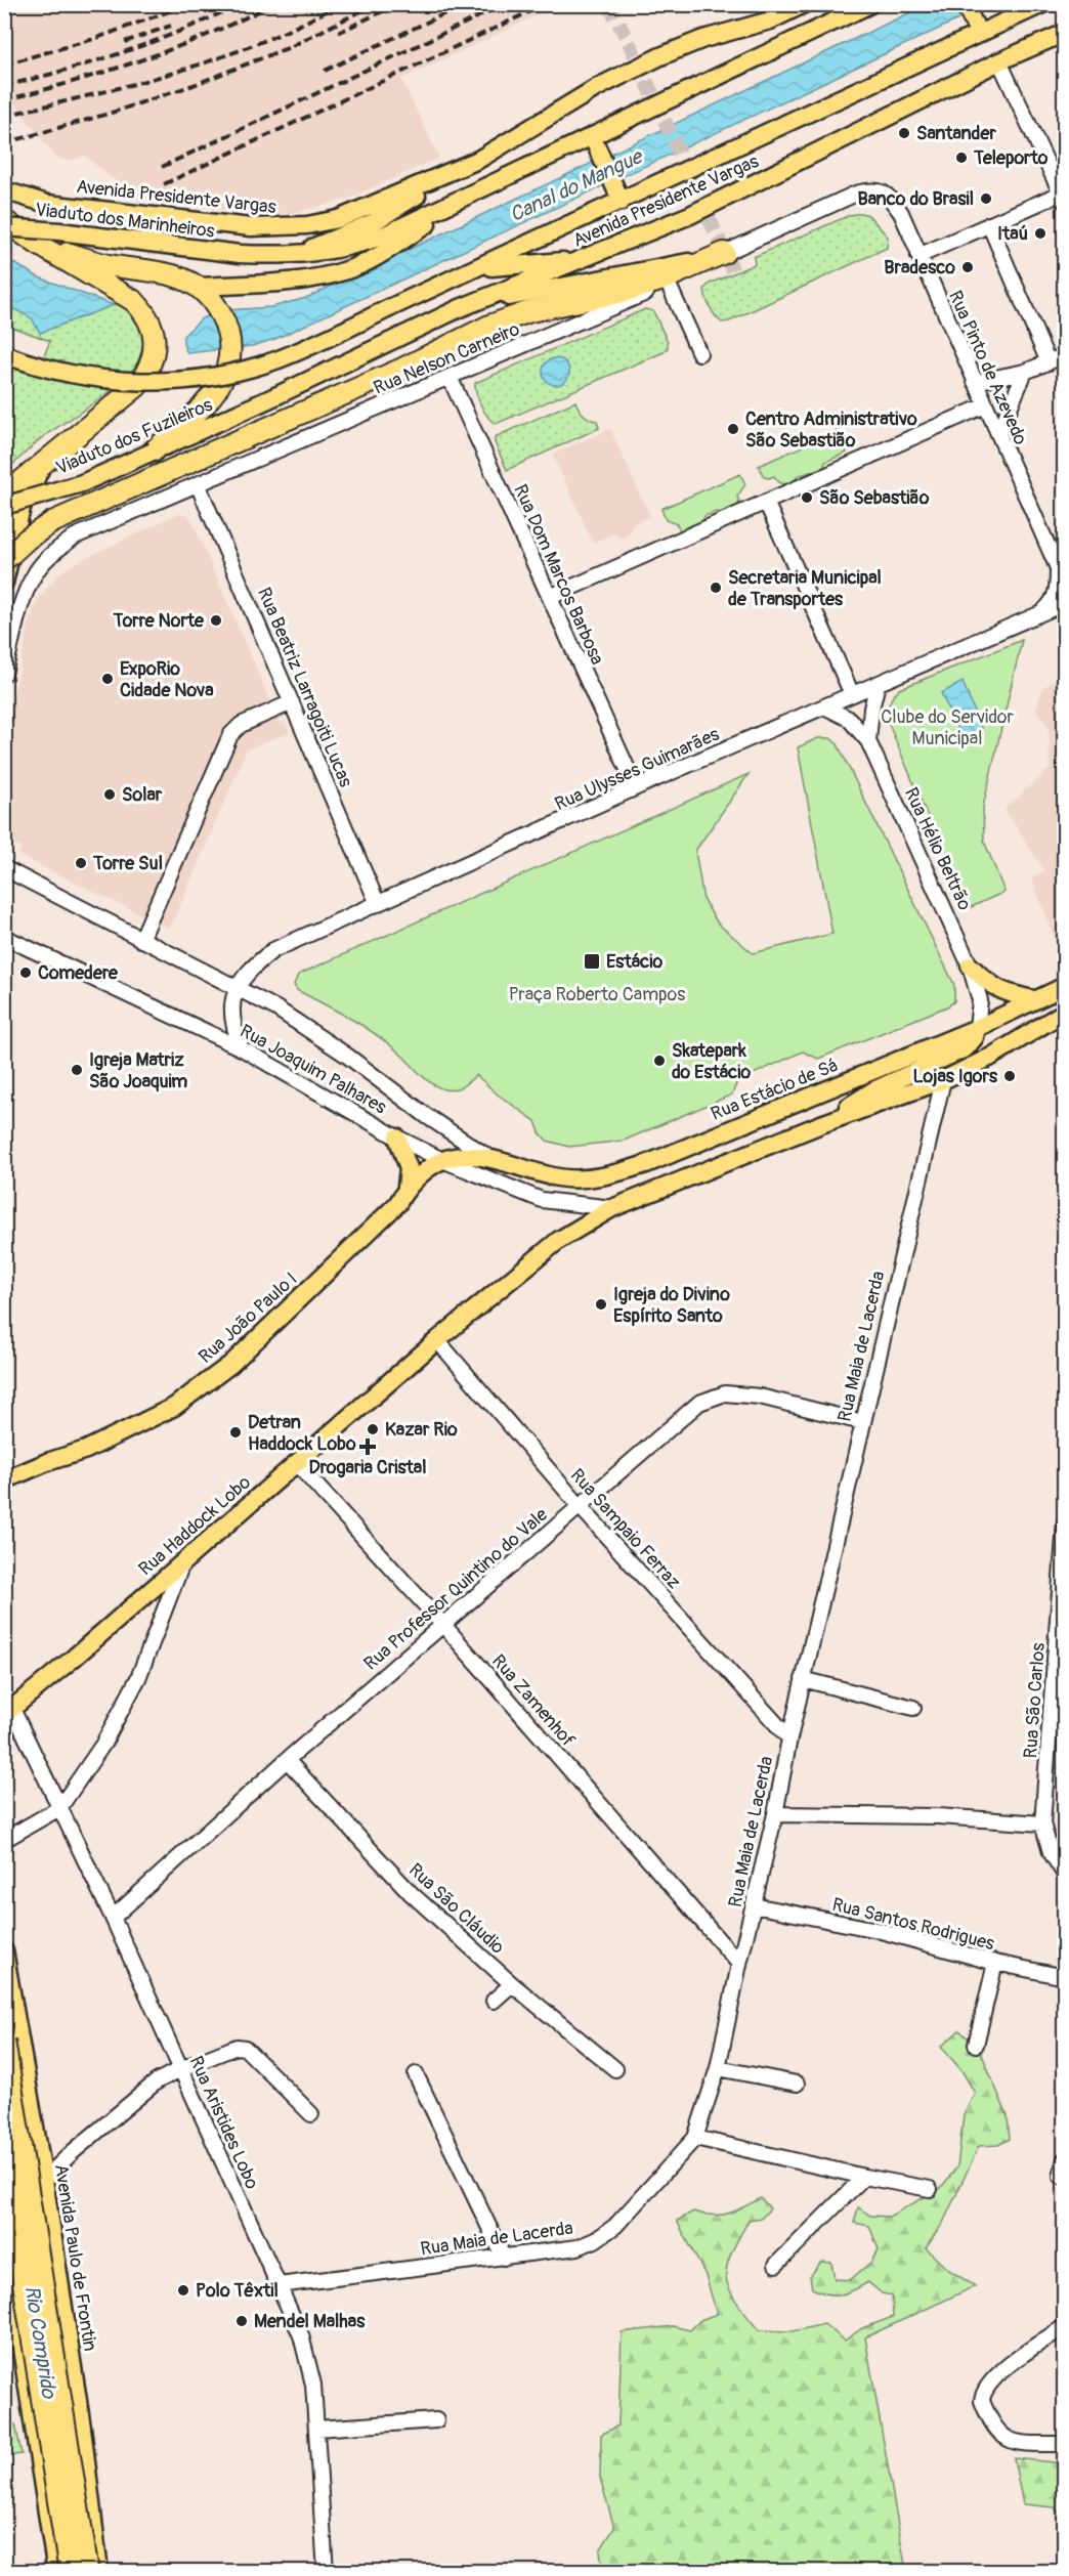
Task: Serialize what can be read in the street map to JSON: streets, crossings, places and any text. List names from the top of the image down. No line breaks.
{"streets":{"main road":["Avenida Presidente Vargas","Viaduto dos Marinheiros","Viaduto dos Fuzileiros","Rua Estácio de Sá","Rua João Paulo I","Rua Haddock Lobo","Avenida Paulo de Frontin"],"street":["Rua Nelson Carneiro","Rua Pinto de Azevedo","Rua Dom Marcos Barbosa","Rua Beatriz Larragoiti Lucas","Rua Ulysses Guimarães","Rua Hélio Beltrão","Rua Joaquim Palhares","Rua Maia de Lacerda","Rua Sampaio Ferraz","Rua Professor Quintino do Vale","Rua Zamenhof","Rua São Carlos","Rua São Cláudio","Rua Santos Rodrigues","Rua Aristides Lobo"]},"crossings":[["Avenida Presidente Vargas","Viaduto dos Fuzileiros"],["Rua Nelson Carneiro","Rua Pinto de Azevedo"],["Rua Nelson Carneiro","Rua Dom Marcos Barbosa"],["Rua Nelson Carneiro","Rua Beatriz Larragoiti Lucas"],["Rua Pinto de Azevedo","Rua Ulysses Guimarães"],["Rua Dom Marcos Barbosa","Rua Ulysses Guimarães"],["Rua Beatriz Larragoiti Lucas","Rua Ulysses Guimarães"],["Rua Ulysses Guimarães","Rua Hélio Beltrão"],["Rua Ulysses Guimarães","Rua Joaquim Palhares"],["Rua Hélio Beltrão","Rua Estácio de Sá"],["Rua Joaquim Palhares","Rua Estácio de Sá"],["Rua Joaquim Palhares","Rua João Paulo I"],["Rua Joaquim Palhares","Rua Haddock Lobo"],["Rua Estácio de Sá","Rua João Paulo I"],["Rua Maia de Lacerda","Rua Sampaio Ferraz"],["Rua Maia de Lacerda","Rua Professor Quintino do Vale"],["Rua Maia de Lacerda","Rua Zamenhof"],["Rua Maia de Lacerda","Rua Santos Rodrigues"],["Rua Maia de Lacerda","Rua Aristides Lobo"],["Rua Haddock Lobo","Rua Sampaio Ferraz"],["Rua Haddock Lobo","Rua Zamenhof"],["Rua Haddock Lobo","Rua Aristides Lobo"],["Rua Sampaio Ferraz","Rua Professor Quintino do Vale"],["Rua Professor Quintino do Vale","Rua Zamenhof"],["Rua Professor Quintino do Vale","Rua São Cláudio"],["Rua Professor Quintino do Vale","Rua Aristides Lobo"]],"water":["Canal do Mangue","Rio Comprido"],"parks":["Clube do Servidor Municipal","Praça Roberto Campos"],"places":{"other":["Santander","Teleporto","Banco do Brasil","Itaú","Bradesco","Centro Administrativo São Sebastião","São Sebastião","Secretaria Municipal de Transportes","Torre Norte","ExpoRio Cidade Nova","Solar","Torre Sul","Comedere","Skatepark do Estácio","Igreja Matriz São Joaquim","Lojas Igors","Igreja do Divino Espírito Santo","Kazar Rio","Detran Haddock Lobo","Polo Têxtil","Mendel Malhas"],"transit":["Estácio"],"health":["Drogaria Cristal"]}}
